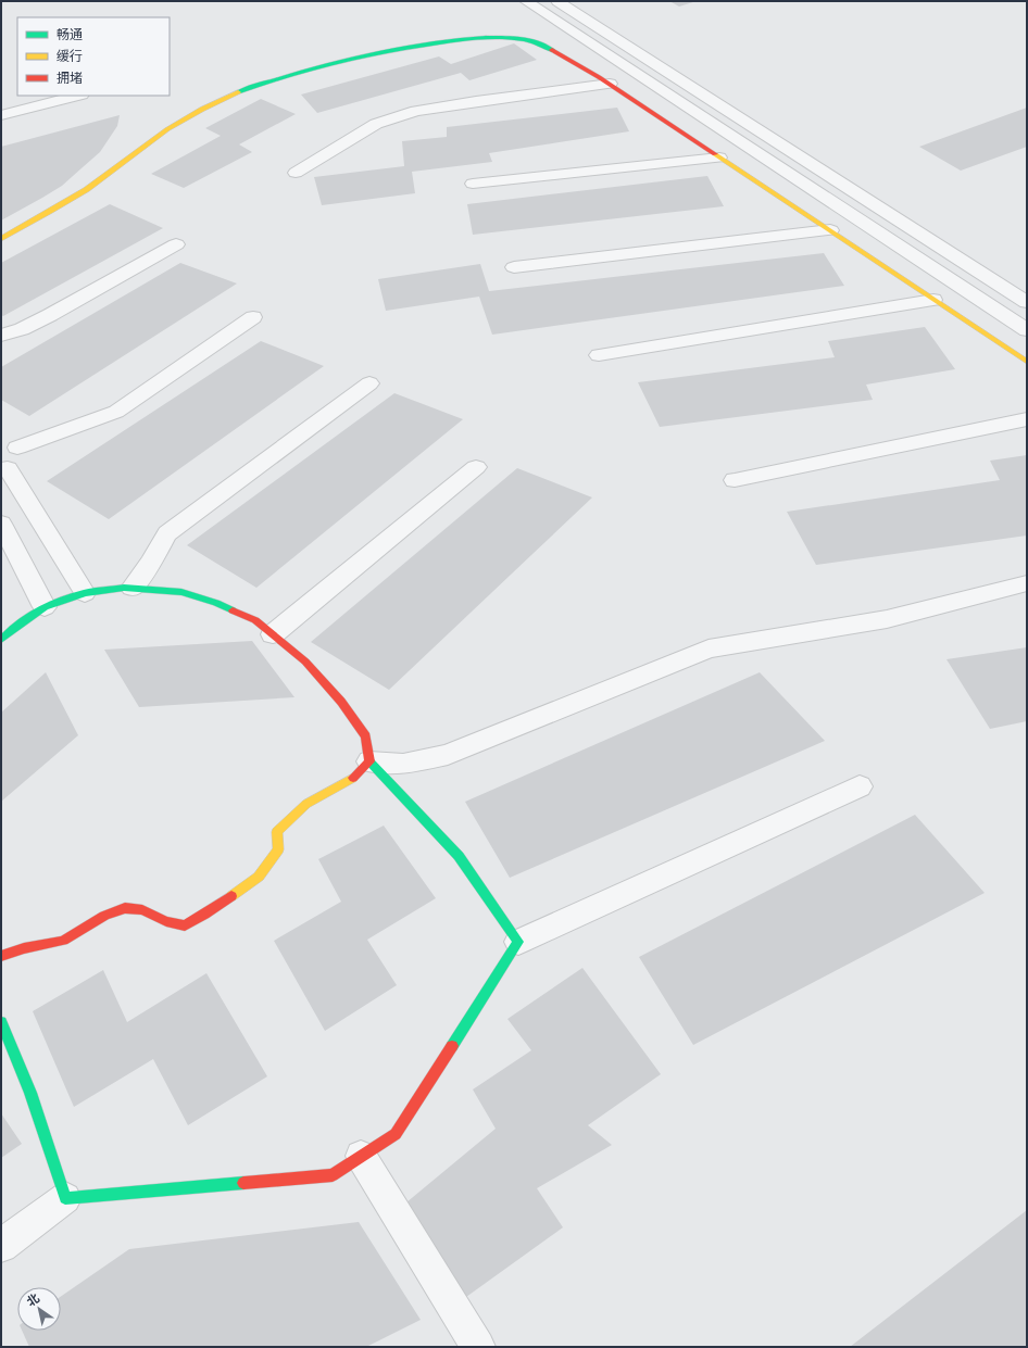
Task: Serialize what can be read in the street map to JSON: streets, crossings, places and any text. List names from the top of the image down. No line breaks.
{"legend":["畅通","缓行","拥堵"],"north":"top left"}
